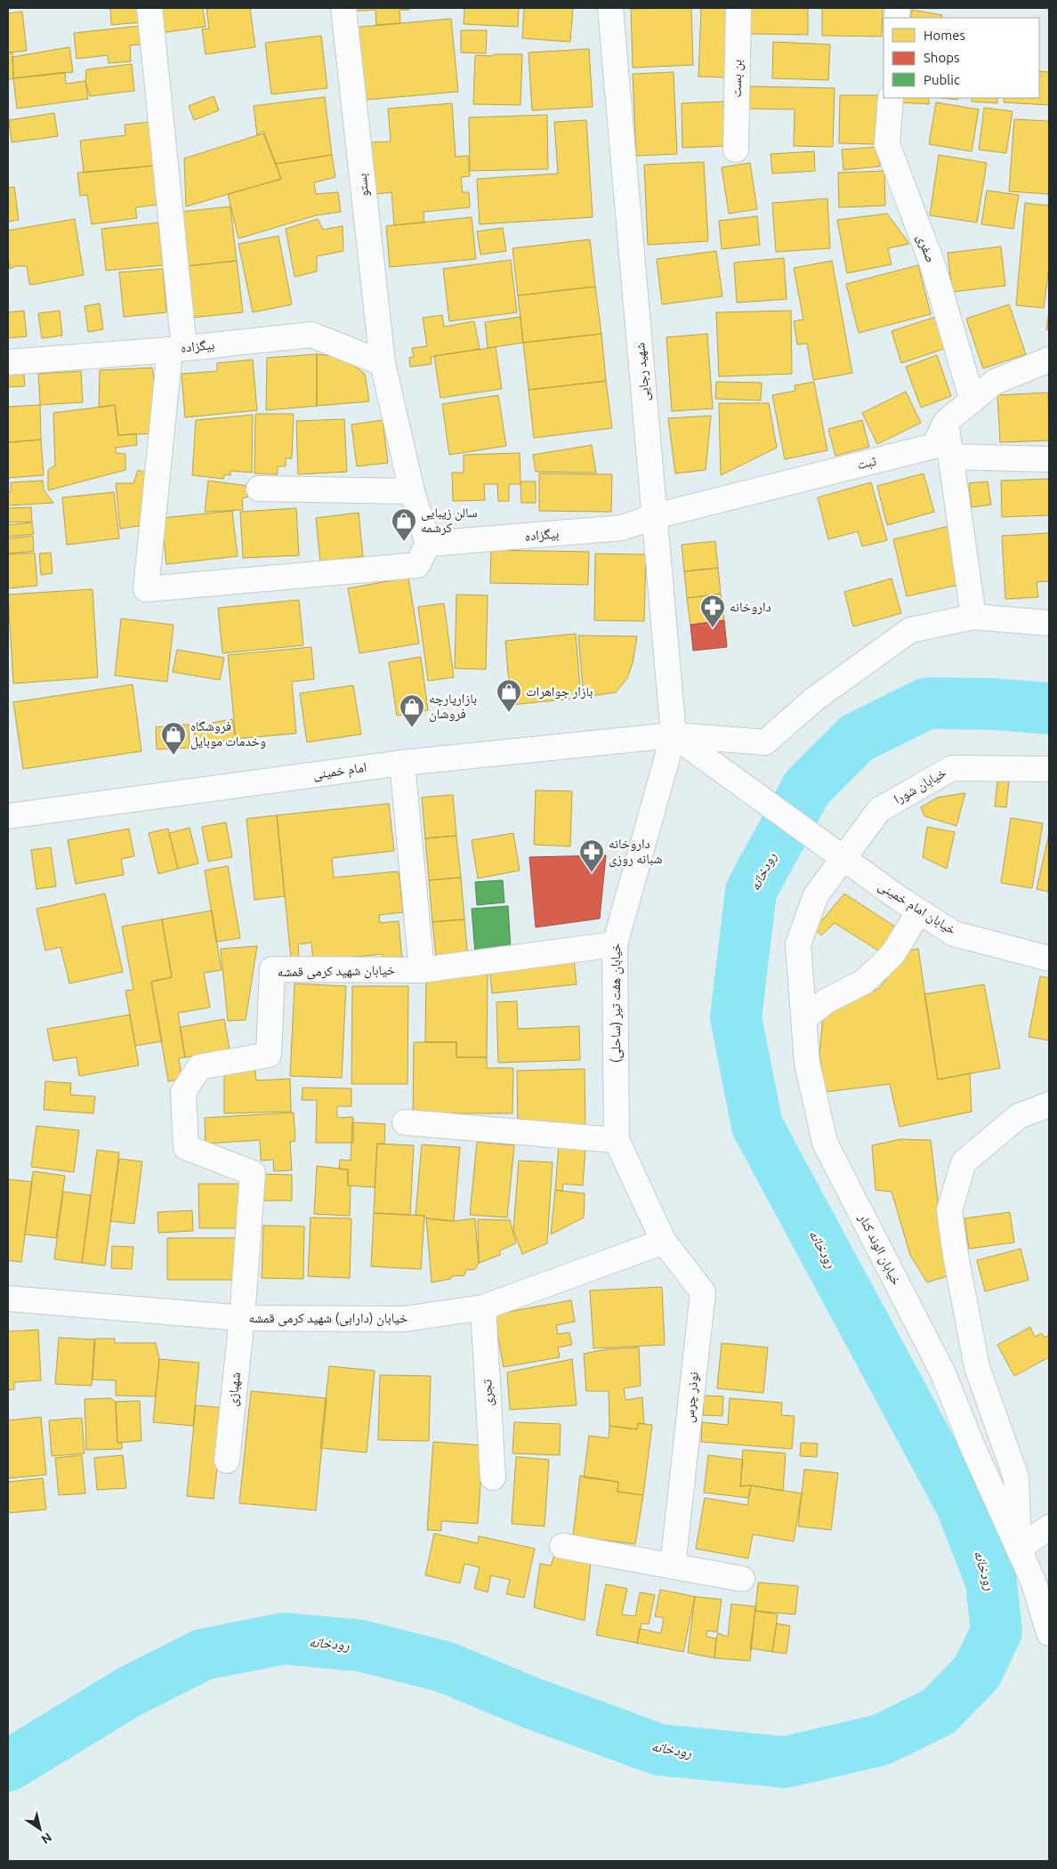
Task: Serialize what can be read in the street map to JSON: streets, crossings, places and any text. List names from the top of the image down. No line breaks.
{"streets":{"street":["بن بست","بستو","صفری","بیگزاده","شهید رجایی","ثبت","امام خمینی","خیابان شورا","خیابان امام خمینی","خیابان شهید کرمی قمشه","خیابان هفت تیر (ساحلی)","خیابان الوند کنار","خیابان (دارابی) شهید کرمی قمشه","شهبازی","تجری","نوذر چرس"]},"crossings":[["بستو","بیگزاده"],["صفری","ثبت"],["بیگزاده","شهید رجایی"],["بیگزاده","ثبت"],["شهید رجایی","ثبت"],["شهید رجایی","امام خمینی"],["شهید رجایی","خیابان امام خمینی"],["شهید رجایی","خیابان هفت تیر (ساحلی)"],["امام خمینی","خیابان امام خمینی"],["امام خمینی","خیابان هفت تیر (ساحلی)"],["خیابان شورا","خیابان امام خمینی"],["خیابان شورا","خیابان الوند کنار"],["خیابان امام خمینی","خیابان هفت تیر (ساحلی)"],["خیابان امام خمینی","خیابان الوند کنار"],["خیابان شهید کرمی قمشه","خیابان هفت تیر (ساحلی)"],["خیابان شهید کرمی قمشه","خیابان (دارابی) شهید کرمی قمشه"],["خیابان شهید کرمی قمشه","شهبازی"],["خیابان هفت تیر (ساحلی)","خیابان (دارابی) شهید کرمی قمشه"],["خیابان هفت تیر (ساحلی)","نوذر چرس"],["خیابان (دارابی) شهید کرمی قمشه","شهبازی"],["خیابان (دارابی) شهید کرمی قمشه","تجری"],["خیابان (دارابی) شهید کرمی قمشه","نوذر چرس"]],"water":["رودخانه"],"places":{"shop":["سالن زیبایی کرشمه","بازار جواهرات","بازارپارچه فروشان","فروشگاه وخدمات موبایل"],"pharmacy":["داروخانه","داروخانه شبانه روزی"]},"legend":["Homes","Shops","Public"],"north":"bottom right"}
